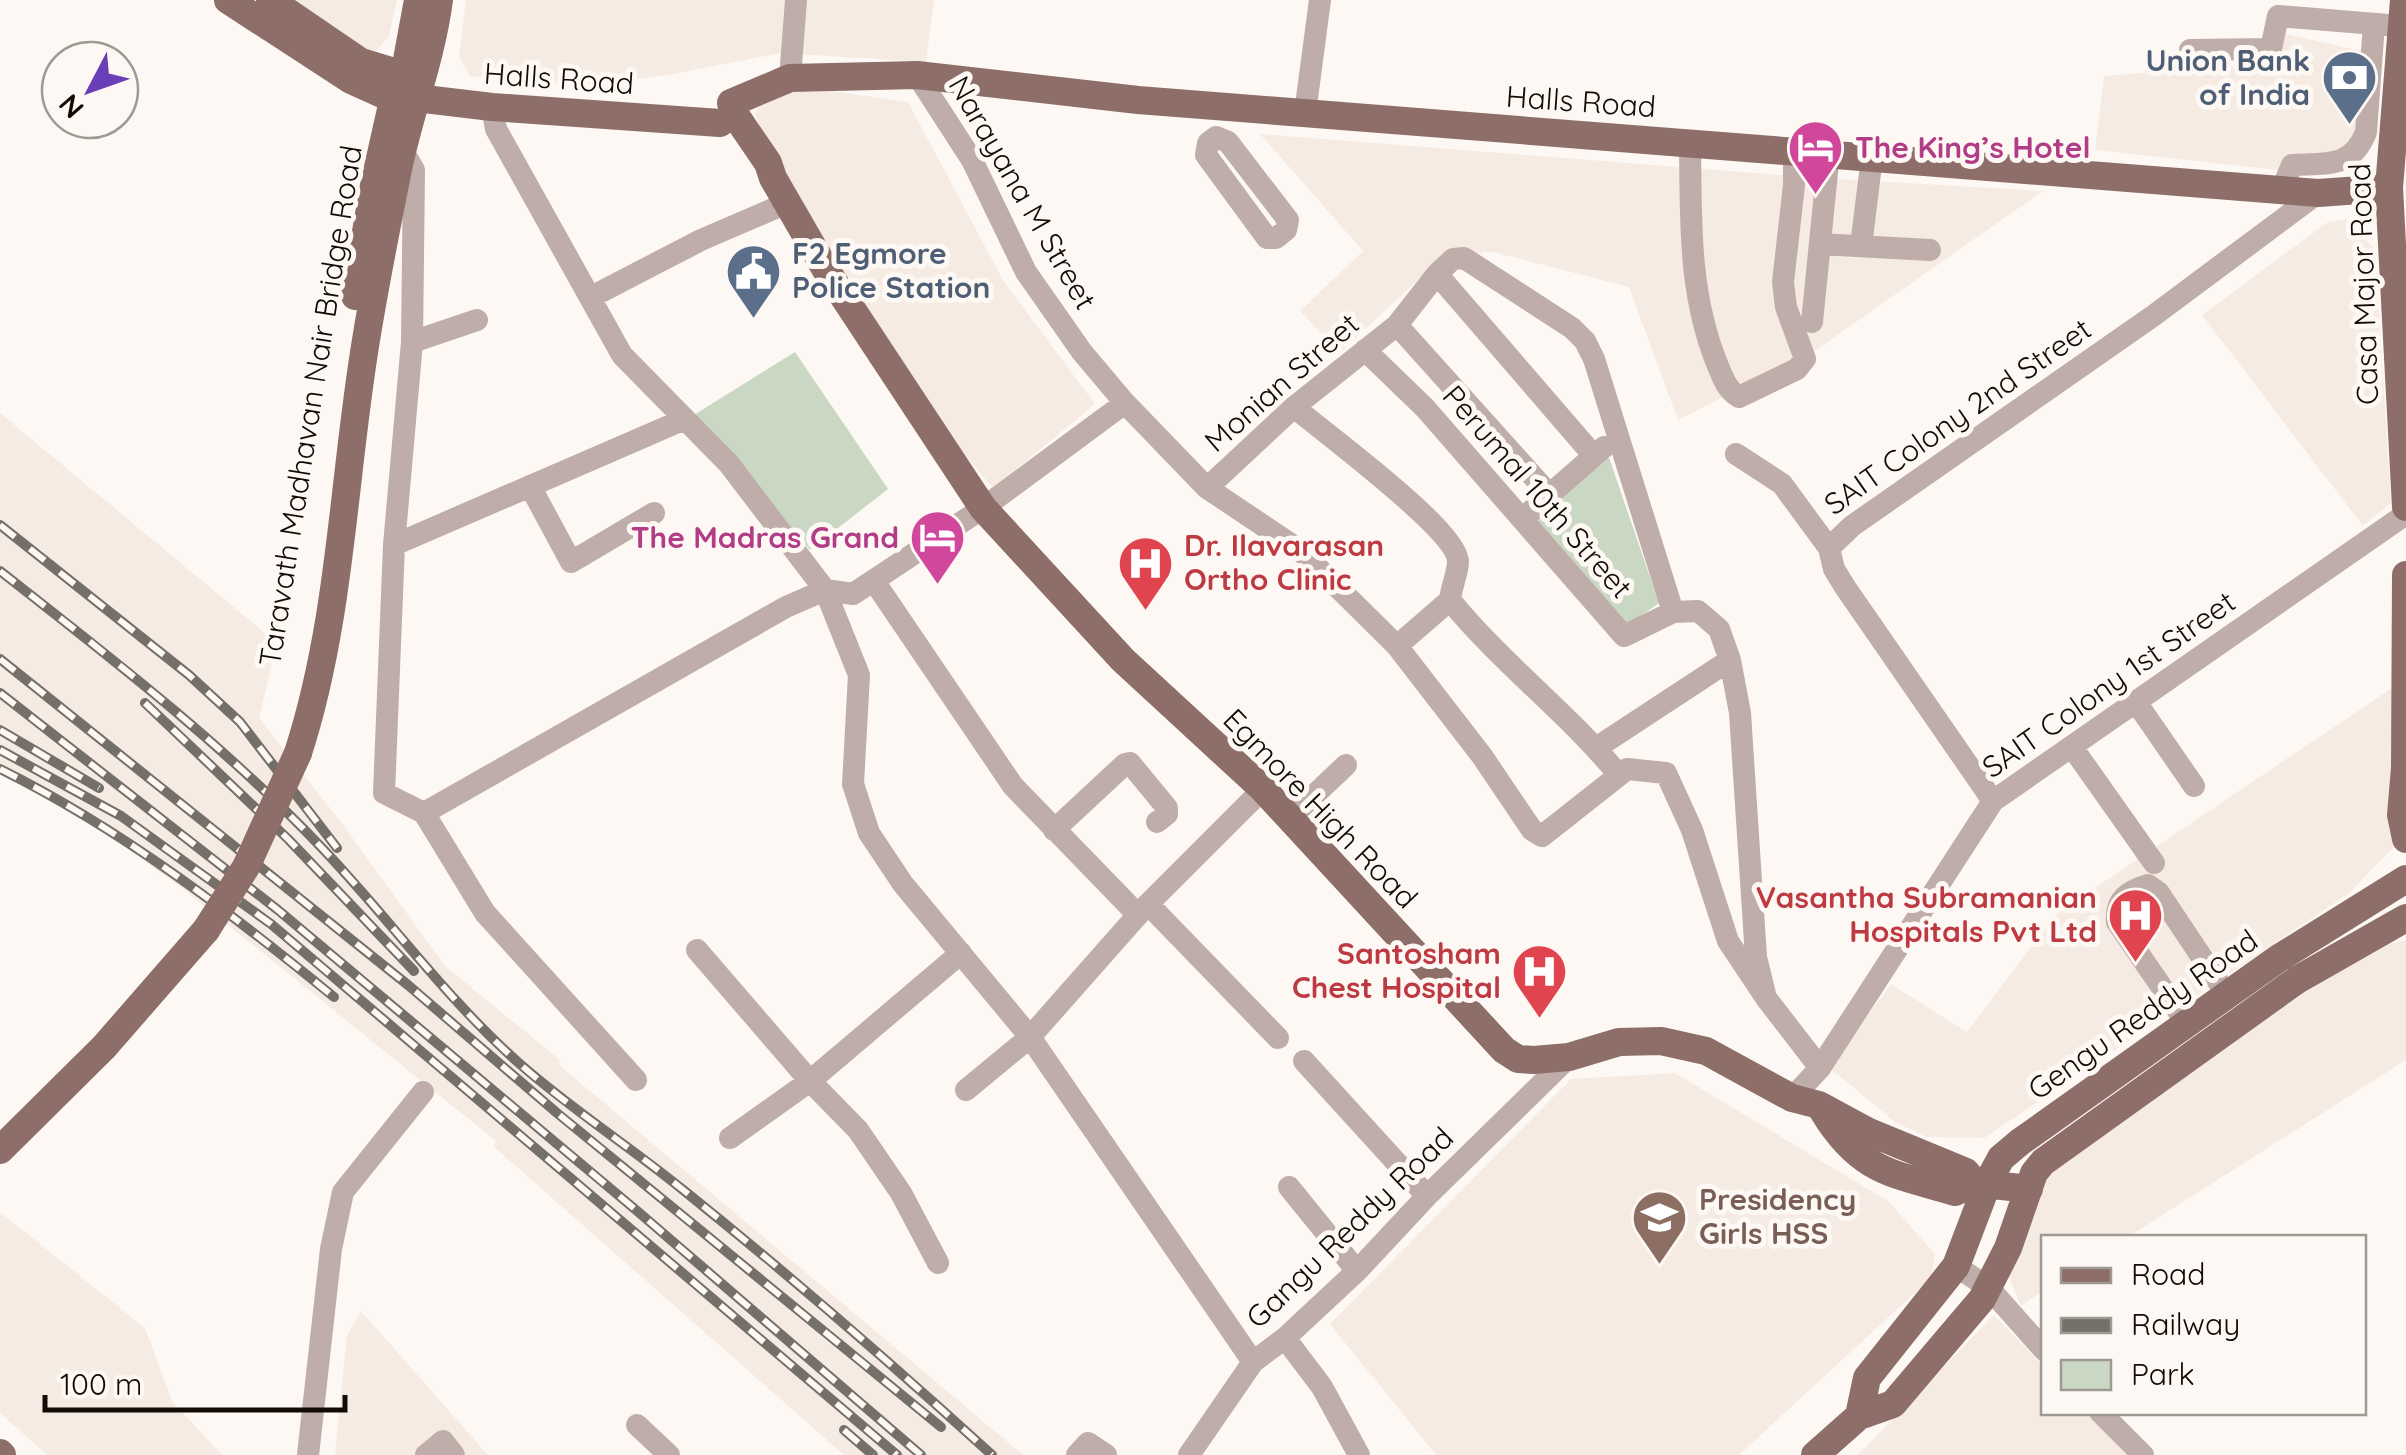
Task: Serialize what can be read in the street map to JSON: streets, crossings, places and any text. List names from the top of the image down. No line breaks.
{"streets":{"main road":["Halls Road","Casa Major Road","Taravath Madhavan Nair Bridge Road","Egmore High Road","Gengu Reddy Road"],"street":["Narayana M Street","Monian Street","SAIT Colony 2nd Street","Perumal 10th Street","SAIT Colony 1st Street","Gangu Reddy Road"]},"crossings":[["Halls Road","Narayana M Street"],["Halls Road","Casa Major Road"],["Halls Road","Taravath Madhavan Nair Bridge Road"],["Halls Road","SAIT Colony 2nd Street"],["Halls Road","Egmore High Road"],["Narayana M Street","Monian Street"],["Casa Major Road","SAIT Colony 1st Street"],["Monian Street","Perumal 10th Street"],["SAIT Colony 2nd Street","SAIT Colony 1st Street"],["SAIT Colony 1st Street","Egmore High Road"],["Egmore High Road","Gengu Reddy Road"],["Egmore High Road","Gangu Reddy Road"]],"places":{"bank":["Union Bank of India"],"hotel":["The King’s Hotel","The Madras Grand"],"public building":["F2 Egmore Police Station"],"hospital":["Dr. Ilavarasan Ortho Clinic","Vasantha Subramanian Hospitals Pvt Ltd","Santosham Chest Hospital"],"school or university":["Presidency Girls HSS"]},"legend":["Road","Railway","Park"],"scale_bar":"100 m","north":"bottom left"}
